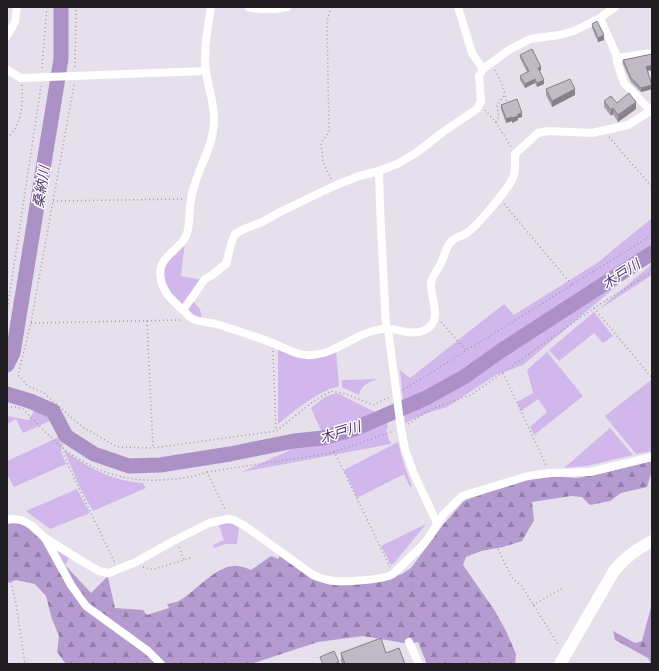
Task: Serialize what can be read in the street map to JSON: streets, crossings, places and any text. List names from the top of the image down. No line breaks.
{"water":["桑納川","木戸川"]}
